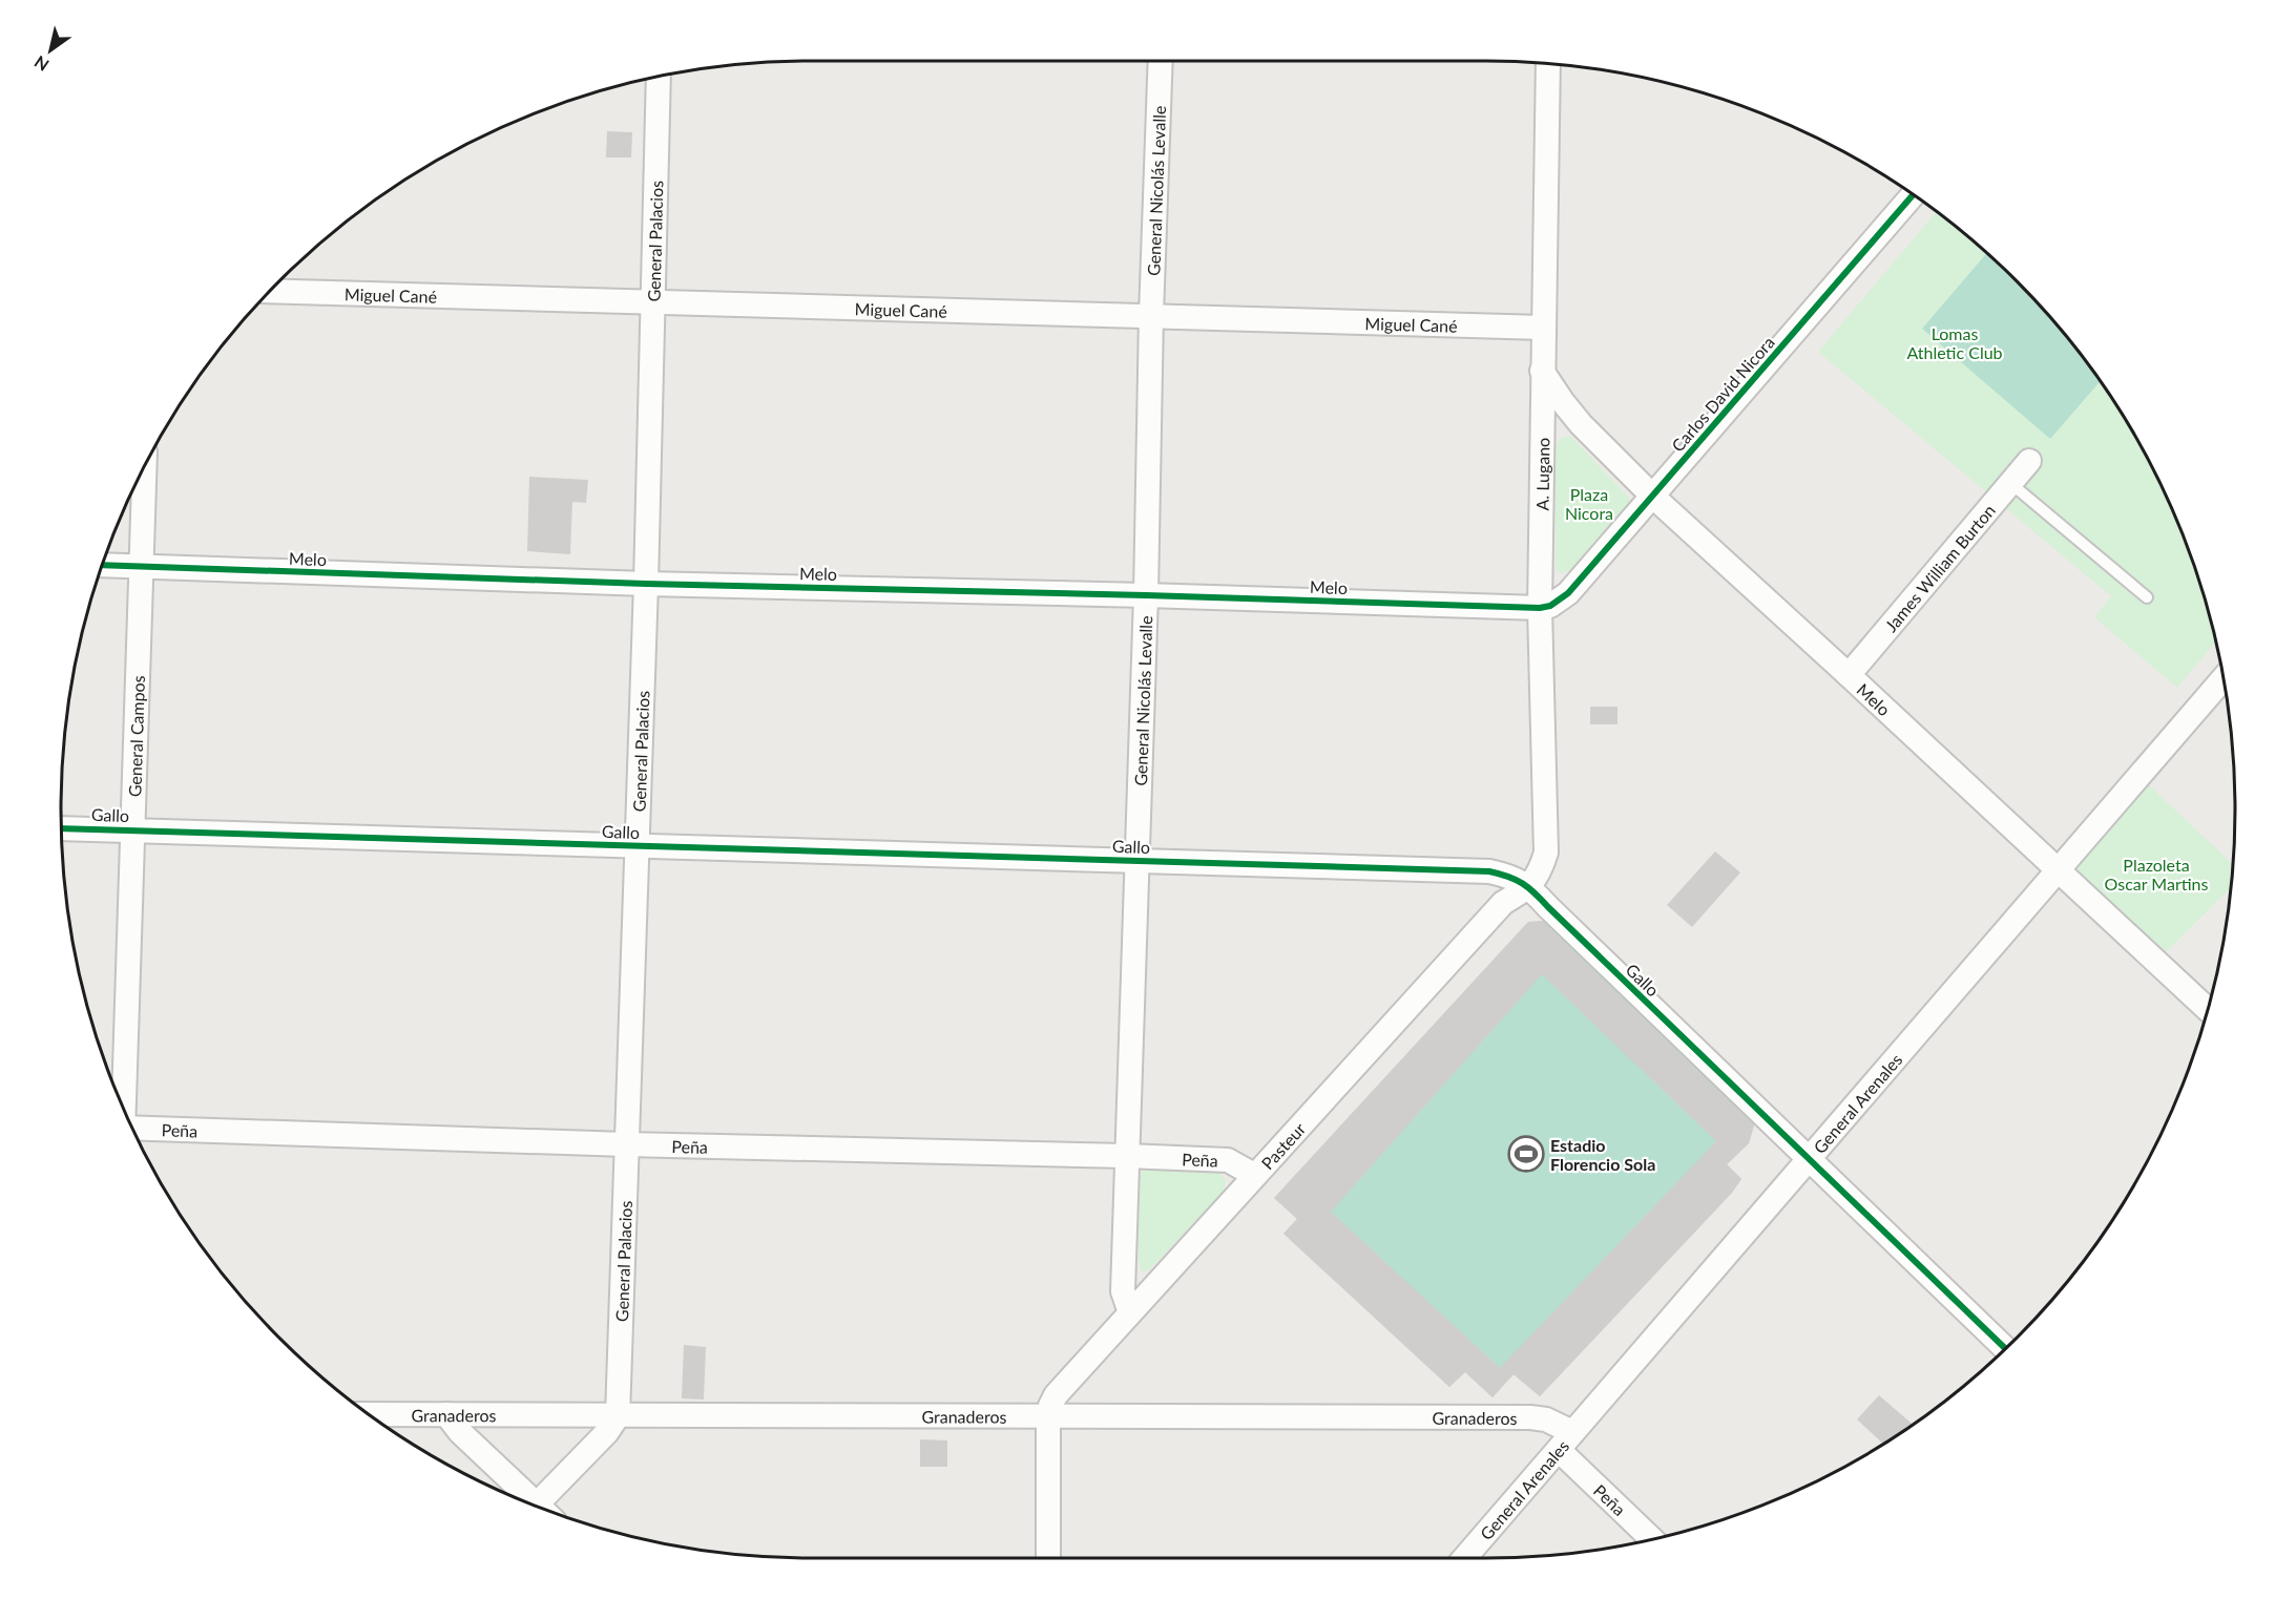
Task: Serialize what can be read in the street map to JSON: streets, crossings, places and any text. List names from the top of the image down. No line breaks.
{"streets":{"street":["General Nicolás Levalle","General Palacios","Miguel Cané","Carlos David Nicora","A. Lugano","Melo","James William Burton","General Campos","Gallo","General Arenales","Peña","Pasteur","Granaderos"]},"crossings":[["General Nicolás Levalle","Miguel Cané"],["General Nicolás Levalle","Melo"],["General Nicolás Levalle","Gallo"],["General Nicolás Levalle","Peña"],["General Nicolás Levalle","Pasteur"],["General Palacios","Miguel Cané"],["General Palacios","Melo"],["General Palacios","Gallo"],["General Palacios","Peña"],["General Palacios","Granaderos"],["Miguel Cané","A. Lugano"],["Carlos David Nicora","A. Lugano"],["Carlos David Nicora","Melo"],["A. Lugano","Melo"],["A. Lugano","Gallo"],["A. Lugano","Pasteur"],["Melo","James William Burton"],["Melo","General Campos"],["Melo","General Arenales"],["General Campos","Gallo"],["Gallo","General Arenales"],["Gallo","Pasteur"],["General Arenales","Peña"],["General Arenales","Granaderos"],["Peña","Pasteur"],["Peña","Granaderos"],["Pasteur","Granaderos"]],"parks":["Lomas Athletic Club","Plaza Nicora","Plazoleta Oscar Martins"],"places":{"sports":["Estadio Florencio Sola"]},"north":"bottom left"}
